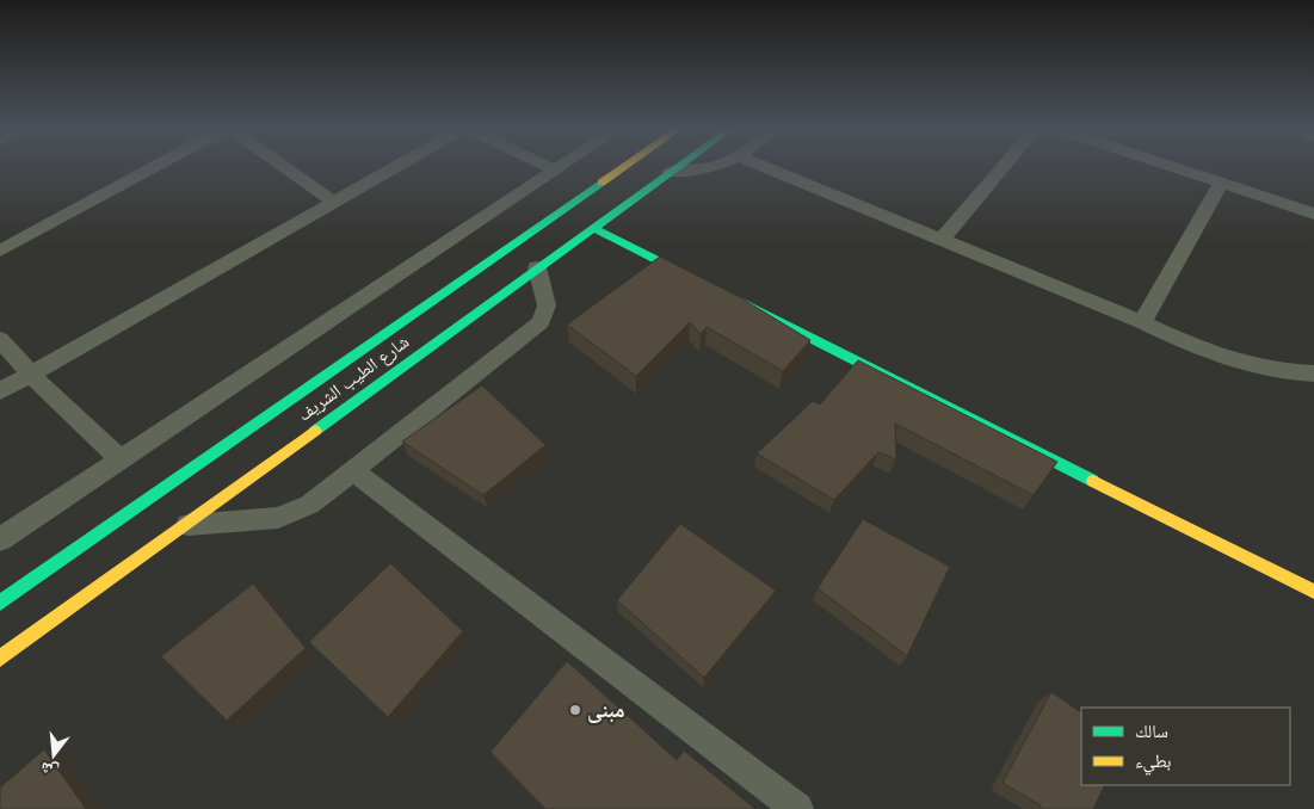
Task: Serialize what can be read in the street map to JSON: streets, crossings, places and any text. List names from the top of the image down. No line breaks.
{"streets":{"main road":["شارع الطيب الشريف"]},"places":["مبنى"],"legend":["سالك","بطيء"],"north":"bottom"}
